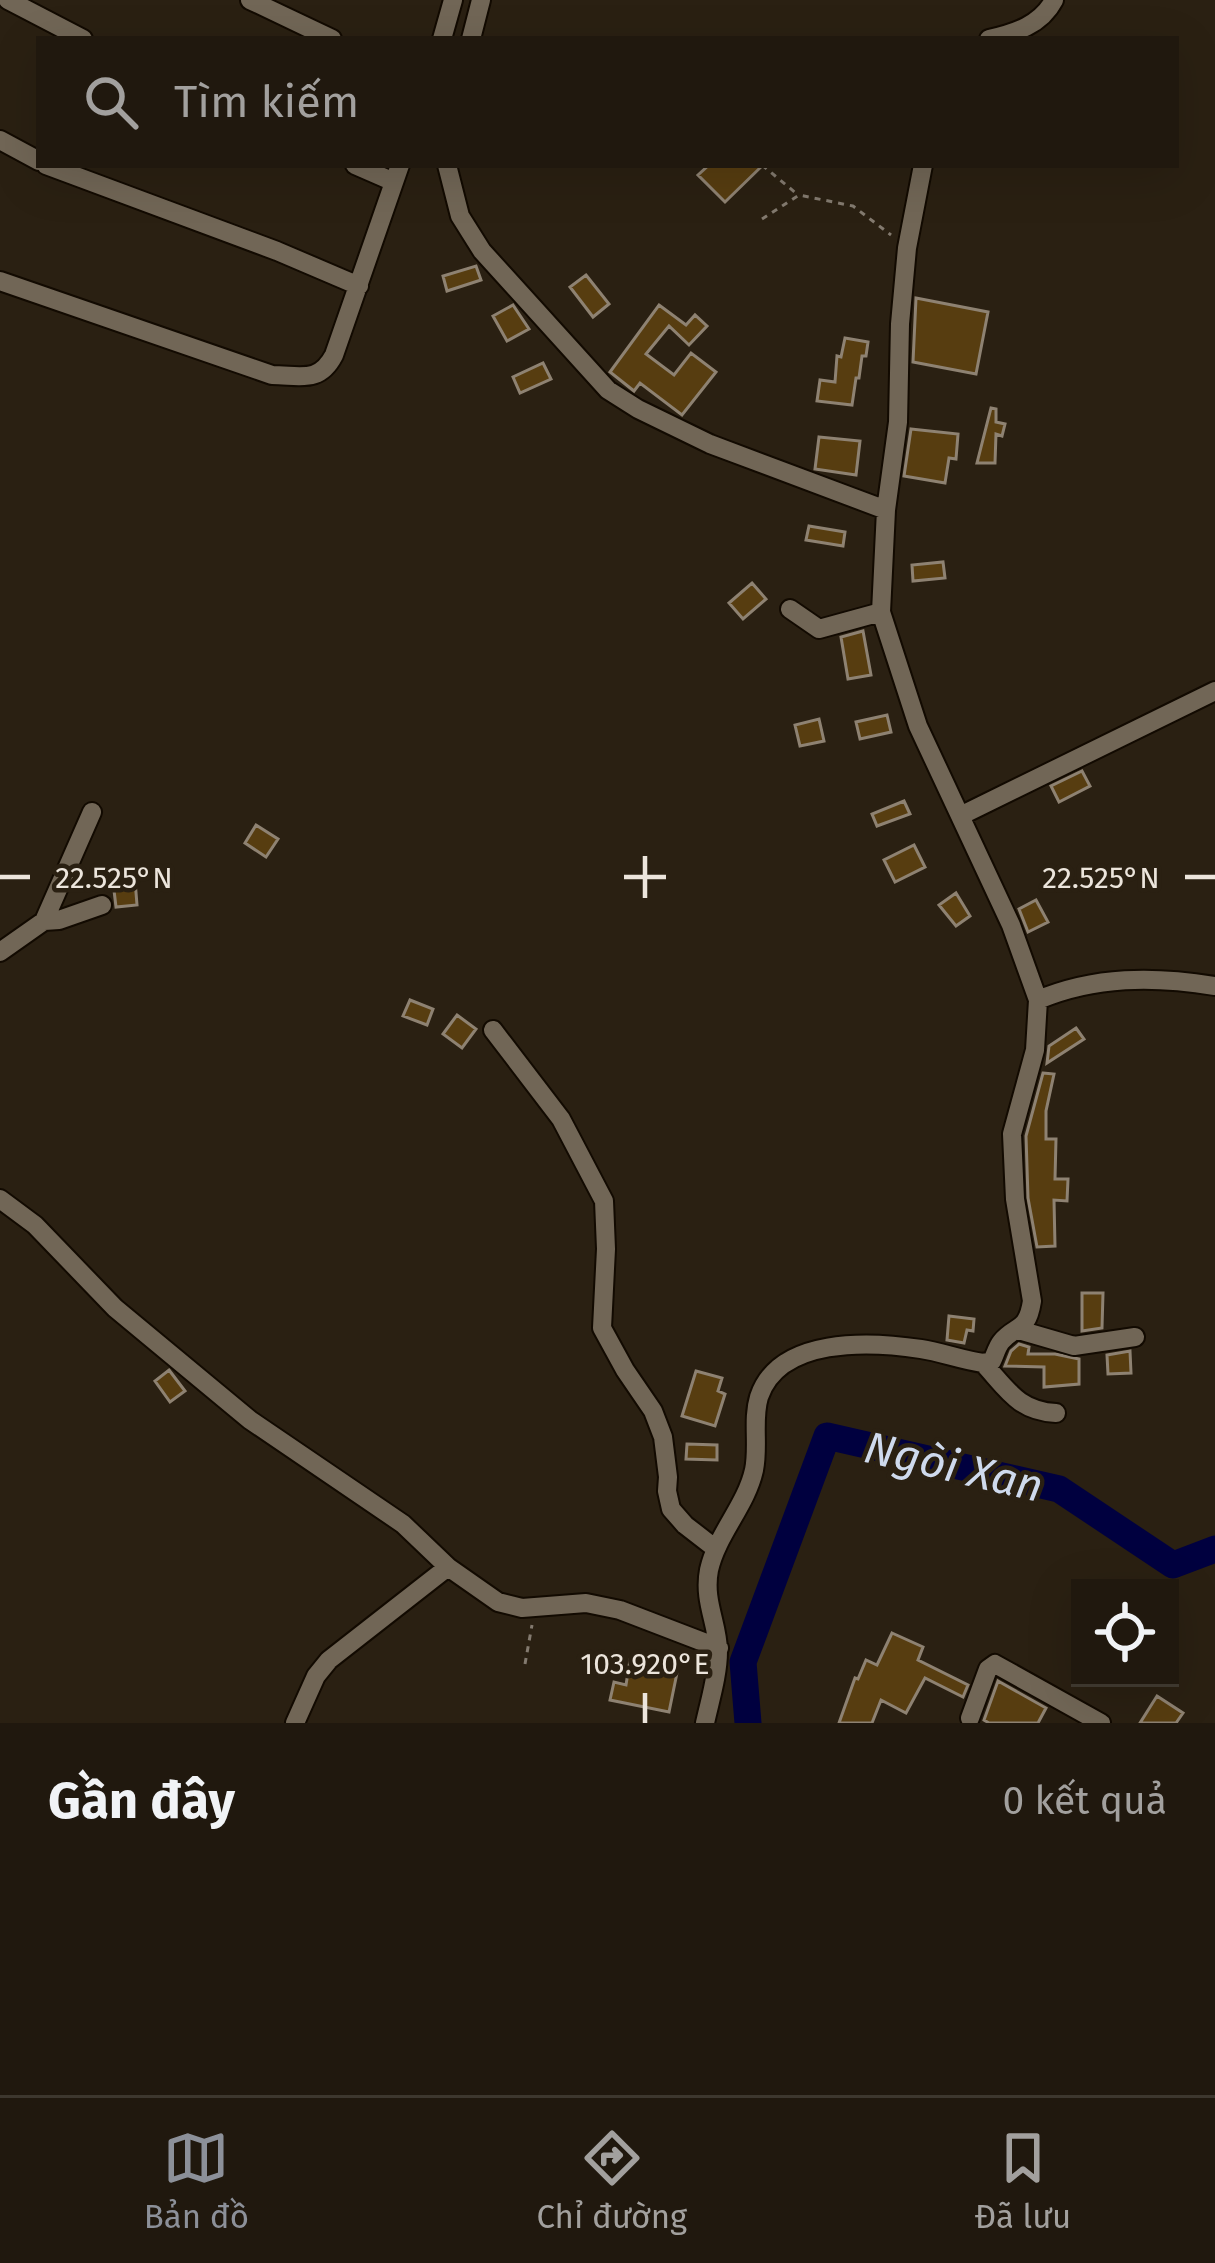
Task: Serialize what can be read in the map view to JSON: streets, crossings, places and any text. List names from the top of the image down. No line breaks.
{"water":["Ngòi Xan"],"page":{"search":"Tìm kiếm","heading":["Gần đây","0 kết quả"],"nav":["Bản đồ","Chỉ đường","Đã lưu"]},"coordinates":["22.525°N","103.920°E"]}
